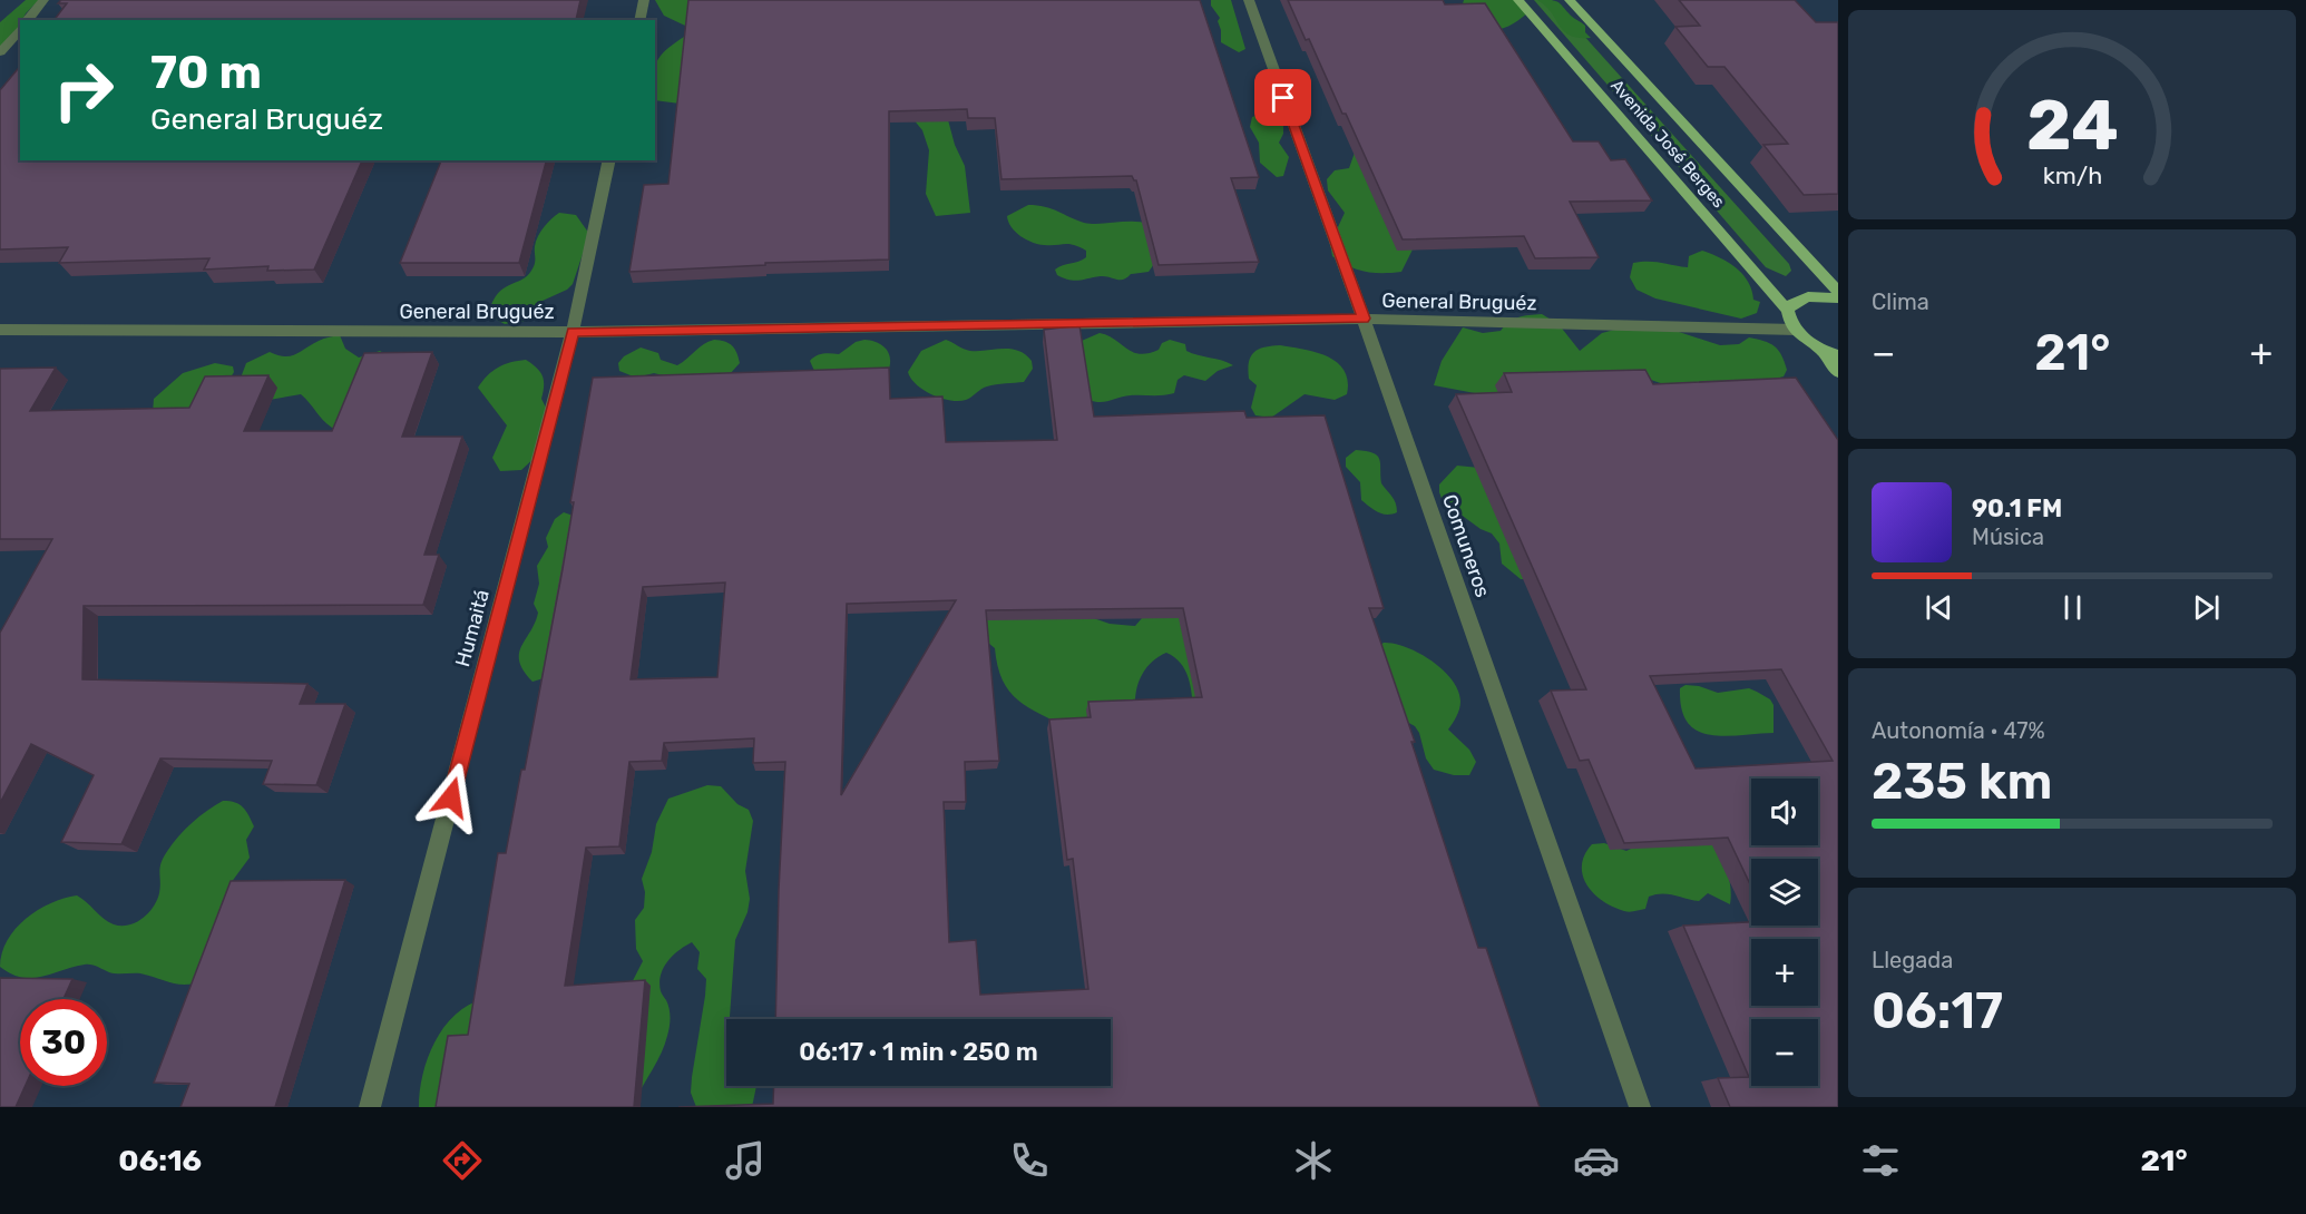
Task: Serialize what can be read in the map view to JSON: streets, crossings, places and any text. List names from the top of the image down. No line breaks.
{"streets":{"main road":["Avenida José Berges"],"street":["General Bruguéz","Comuneros","Humaitá"]},"crossings":[["Avenida José Berges","General Bruguéz"],["General Bruguéz","Comuneros"],["General Bruguéz","Humaitá"]],"page":{"turn":["70 m","General Bruguéz"],"tile":["Clima",["Autonomía · 47%","235 km"],["Llegada","06:17"]],"heat":["−","21°","+"],"song":["90.1 FM","Música"],"map_buttons":["+","−"],"limit":"30","trip":"06:17 · 1 min · 250 m","tabs":["06:16","21°"],"gauge":["24","km/h"]}}
